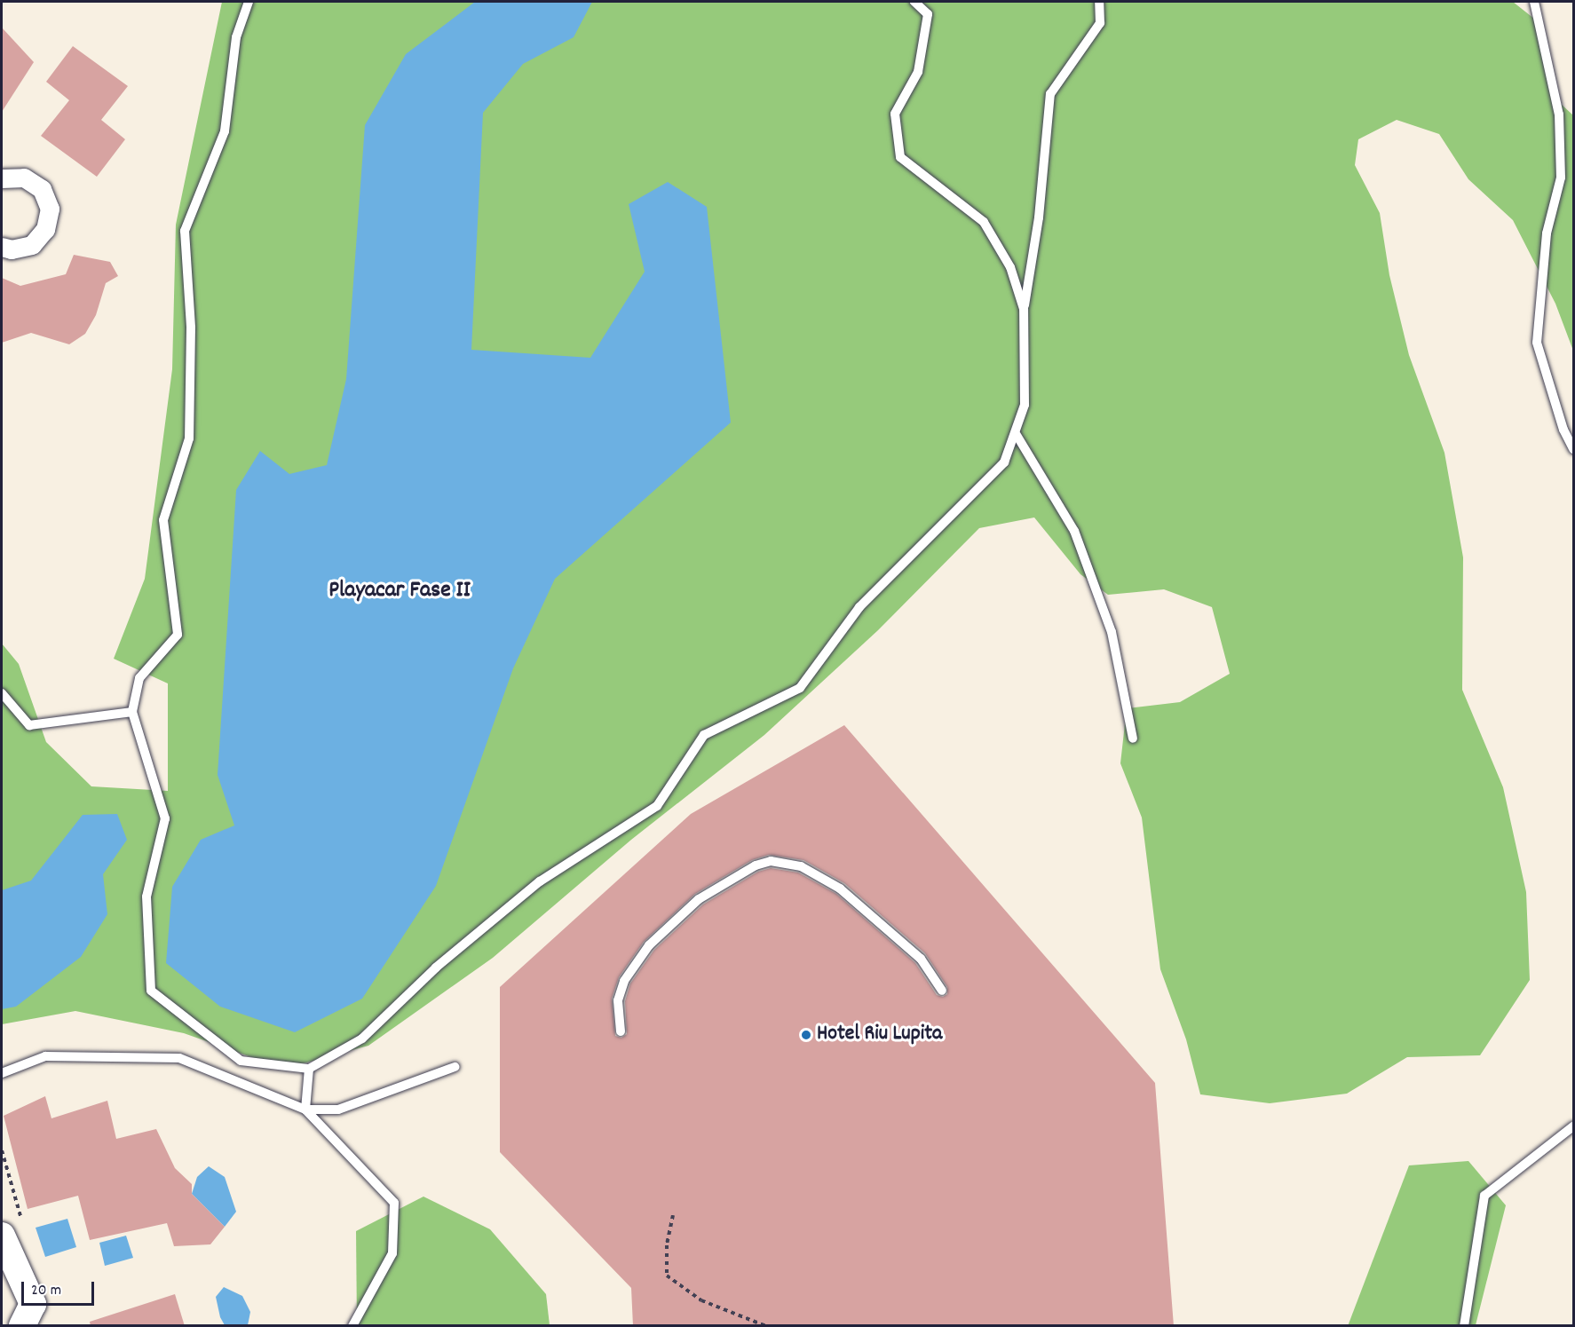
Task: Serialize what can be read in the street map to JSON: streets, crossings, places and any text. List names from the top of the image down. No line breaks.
{"districts":["Playacar Fase II"],"places":["Hotel Riu Lupita"],"scale_bar":"20 m"}
